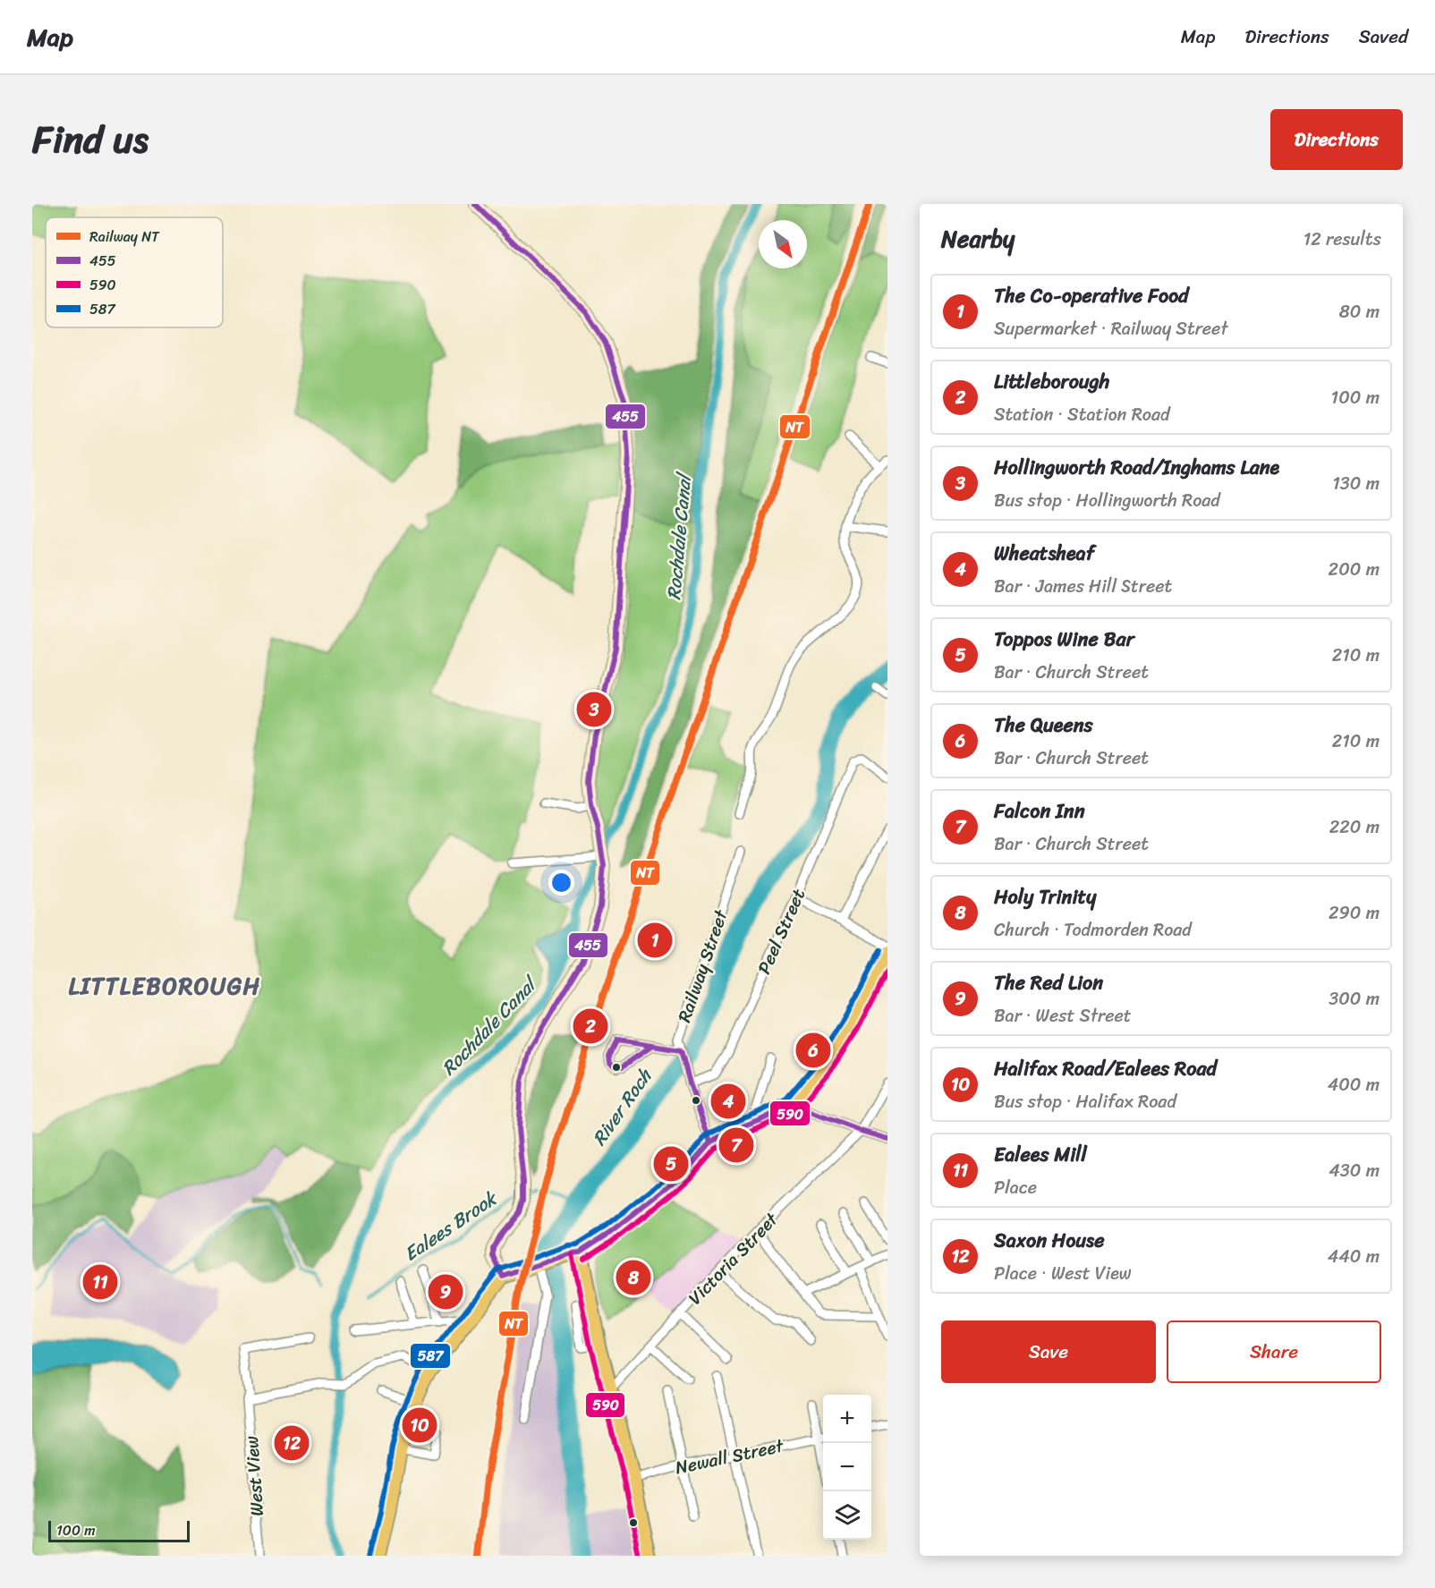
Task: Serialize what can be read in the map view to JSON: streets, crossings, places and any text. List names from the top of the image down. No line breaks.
{"streets":{"street":["Peel Street","Railway Street","Victoria Street","Newall Street","West View"]},"crossings":[["Peel Street","Railway Street"]],"districts":["LITTLEBOROUGH"],"water":["Rochdale Canal","River Roch","Ealees Brook"],"lines":["rail line NT","transit line 455","transit line 587","transit line 590"],"legend":["Railway NT","455","590","587"],"scale_bar":"100 m","north":"bottom right","page":{"header":"Map","nav":["Map","Directions","Saved"],"title":"Find us","buttons":["Directions",["Save","Share"]],"heading":["Nearby","12 results"],"list":[{"mark":"1","name":"The Co-operative Food","note":"Supermarket · Railway Street","value":"80 m"},{"mark":"2","name":"Littleborough","note":"Station · Station Road","value":"100 m"},{"mark":"3","name":"Hollingworth Road/Inghams Lane","note":"Bus stop · Hollingworth Road","value":"130 m"},{"mark":"4","name":"Wheatsheaf","note":"Bar · James Hill Street","value":"200 m"},{"mark":"5","name":"Toppos Wine Bar","note":"Bar · Church Street","value":"210 m"},{"mark":"6","name":"The Queens","note":"Bar · Church Street","value":"210 m"},{"mark":"7","name":"Falcon Inn","note":"Bar · Church Street","value":"220 m"},{"mark":"8","name":"Holy Trinity","note":"Church · Todmorden Road","value":"290 m"},{"mark":"9","name":"The Red Lion","note":"Bar · West Street","value":"300 m"},{"mark":"10","name":"Halifax Road/Ealees Road","note":"Bus stop · Halifax Road","value":"400 m"},{"mark":"11","name":"Ealees Mill","note":"Place","value":"430 m"},{"mark":"12","name":"Saxon House","note":"Place · West View","value":"440 m"}],"pins":["3","1","2","6","4","7","5","8","11","9","10","12"],"map_buttons":["+","−"],"scale":"100 m"}}
